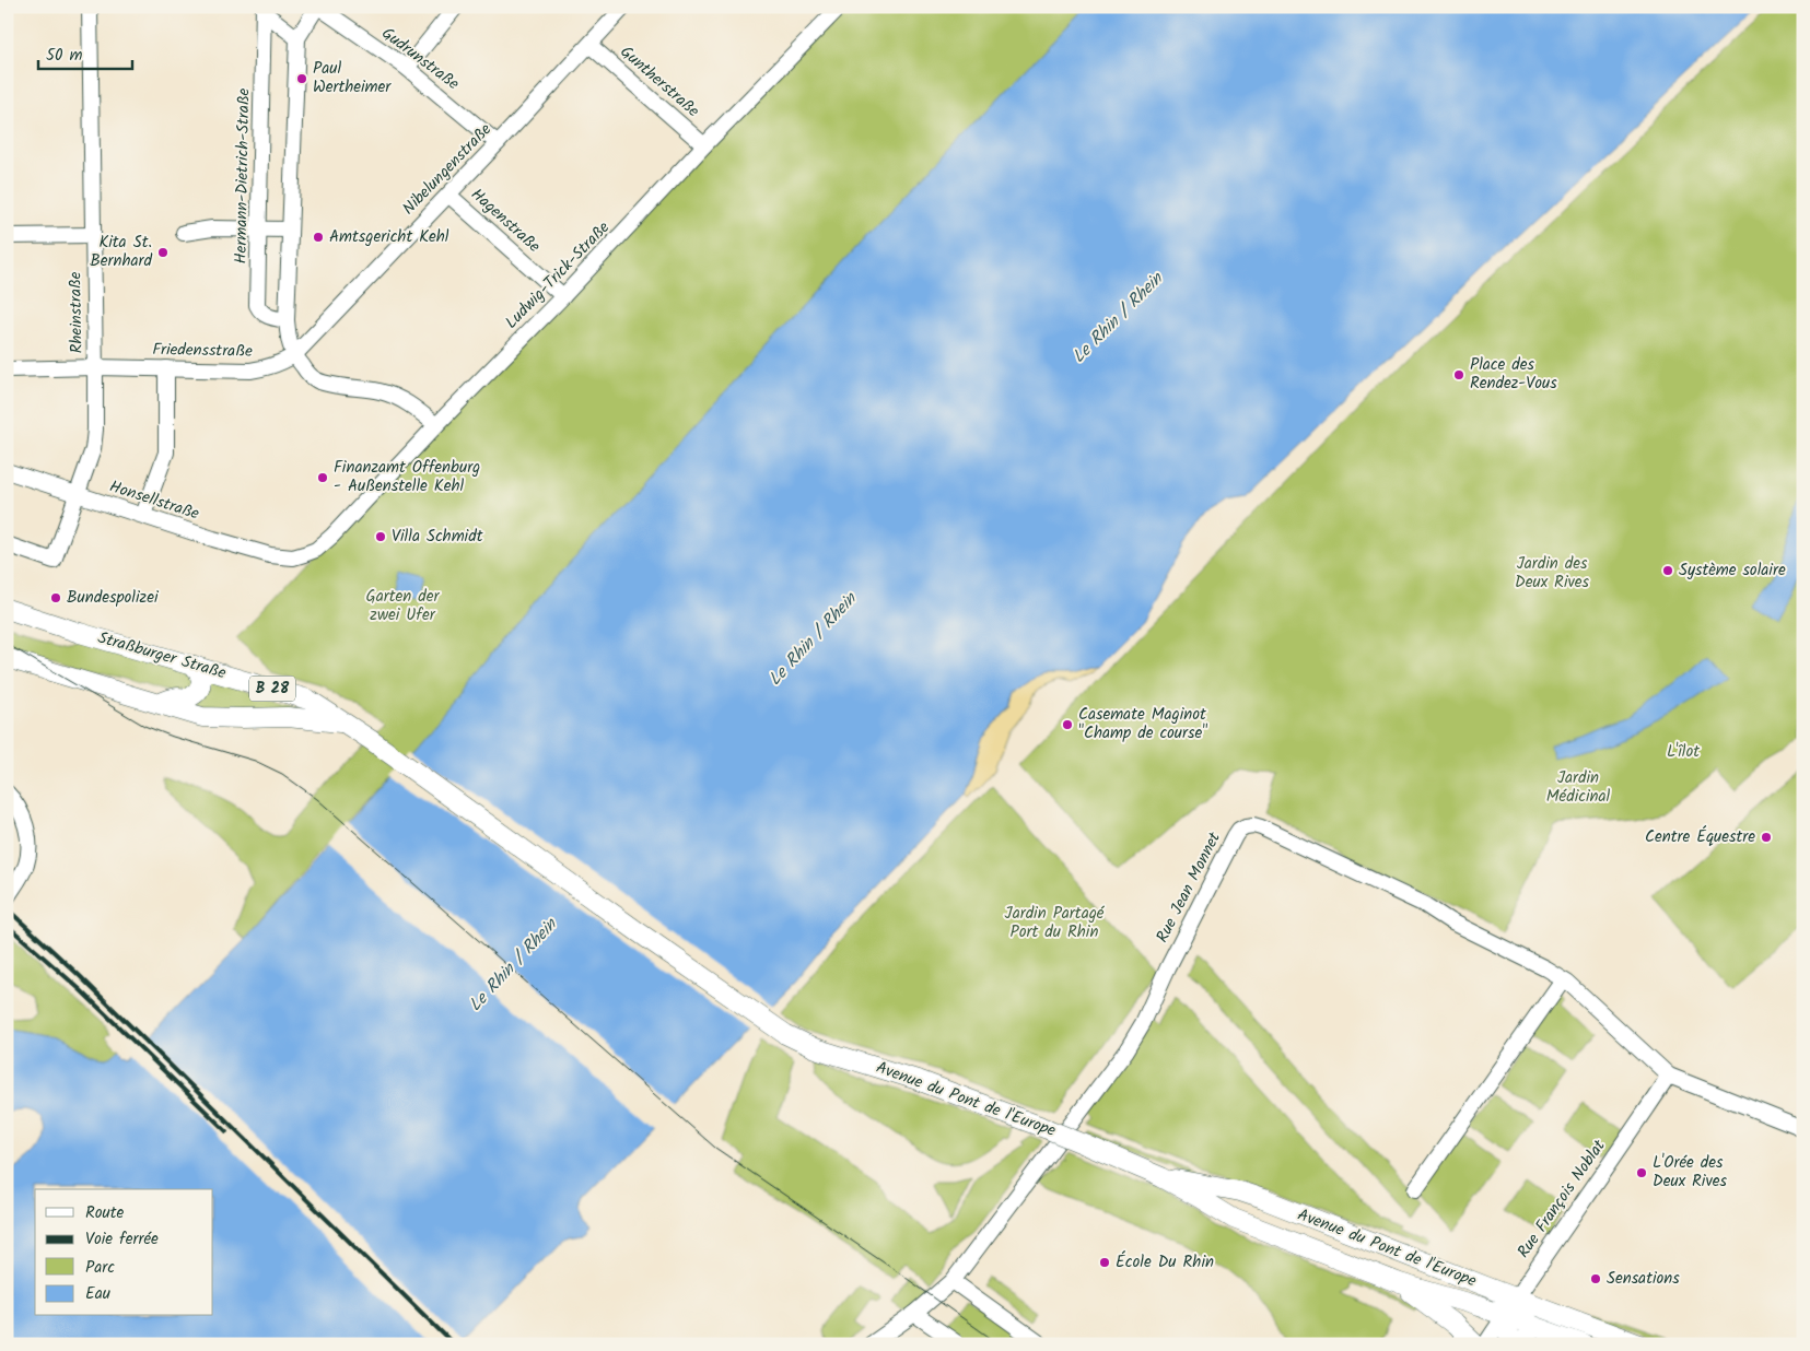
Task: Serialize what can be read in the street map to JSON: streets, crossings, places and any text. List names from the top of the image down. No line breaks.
{"streets":{"main road":["Straßburger Straße","B 28","Avenue du Pont de l'Europe"],"street":["Gudrunstraße","Guntherstraße","Nibelungenstraße","Hermann-Dietrich-Straße","Hagenstraße","Ludwig-Trick-Straße","Rheinstraße","Friedensstraße","Honsellstraße","Rue Jean Monnet","Rue François Noblat"]},"crossings":[["Gudrunstraße","Nibelungenstraße"],["Guntherstraße","Nibelungenstraße"],["Guntherstraße","Ludwig-Trick-Straße"],["Nibelungenstraße","Hagenstraße"],["Nibelungenstraße","Friedensstraße"],["Hagenstraße","Ludwig-Trick-Straße"],["Ludwig-Trick-Straße","Honsellstraße"],["Rheinstraße","Friedensstraße"],["Rheinstraße","Honsellstraße"],["Straßburger Straße","Avenue du Pont de l'Europe"],["Rue Jean Monnet","Rue François Noblat"],["Avenue du Pont de l'Europe","Rue François Noblat"]],"water":["Le Rhin / Rhein"],"parks":["Jardin des Deux Rives","Garten der zwei Ufer","L'îlot","Jardin Médicinal","Jardin Partagé Port du Rhin"],"places":["Paul Wertheimer","Amtsgericht Kehl","Kita St. Bernhard","Place des Rendez-Vous","Finanzamt Offenburg - Außenstelle Kehl","Villa Schmidt","Système solaire","Bundespolizei","Casemate Maginot \"Champ de course\"","Centre Équestre","L'Orée des Deux Rives","École Du Rhin","Sensations"],"legend":["Route","Voie ferrée","Parc","Eau"],"scale_bar":"50 m"}
